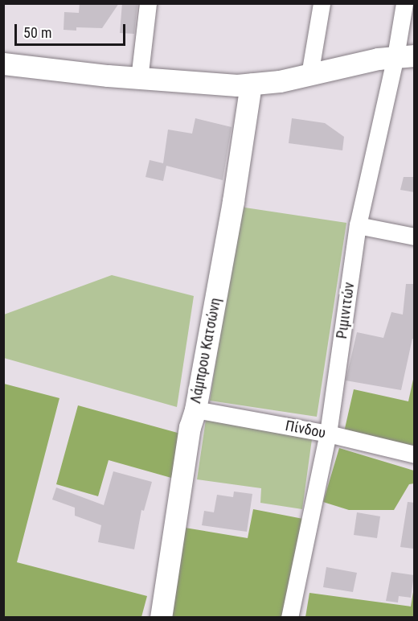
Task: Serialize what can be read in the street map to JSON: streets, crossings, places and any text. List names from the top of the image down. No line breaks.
{"streets":{"street":["Ριμινιτών","Λάμπρου Κατσώνη","Πίνδου"]},"crossings":[["Ριμινιτών","Πίνδου"],["Λάμπρου Κατσώνη","Πίνδου"]],"scale_bar":"50 m"}
